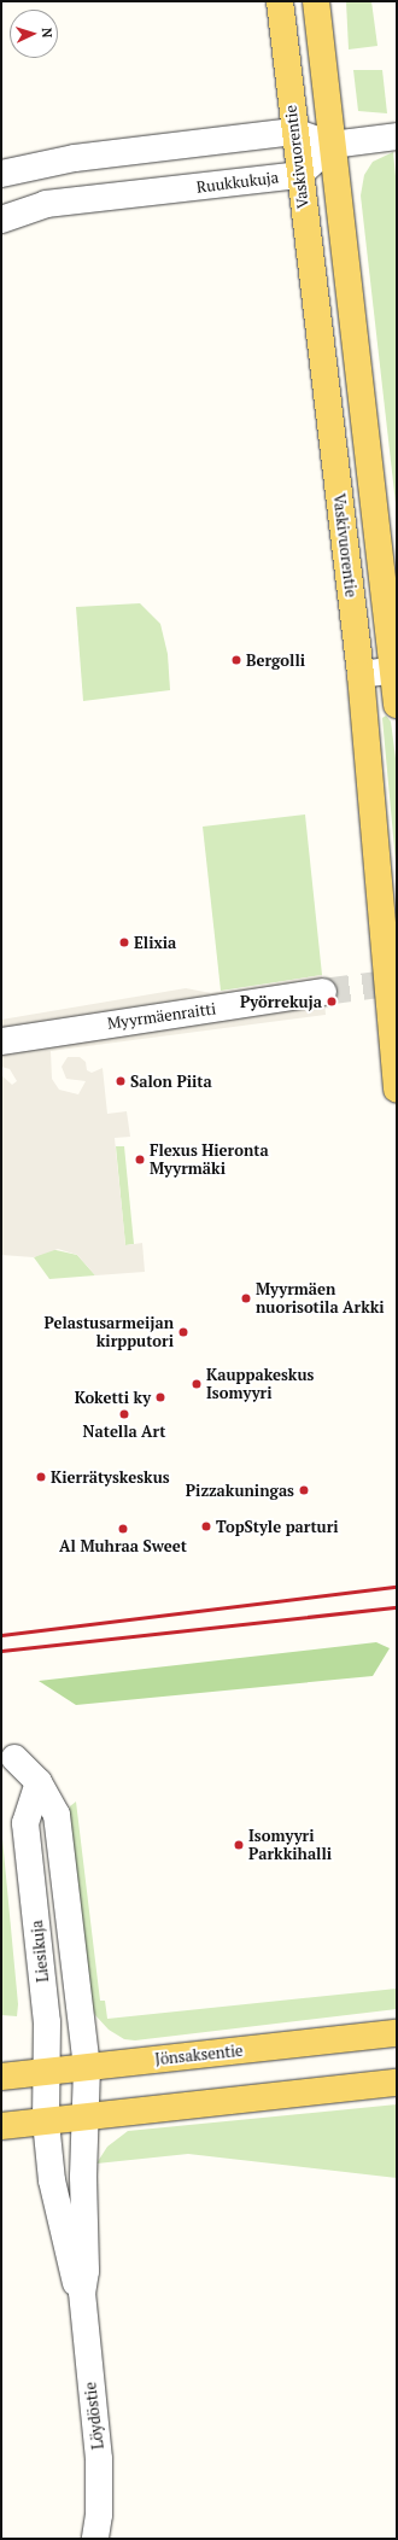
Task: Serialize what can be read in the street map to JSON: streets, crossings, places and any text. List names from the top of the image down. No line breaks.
{"streets":{"main road":["Vaskivuorentie","Jönsaksentie"],"street":["Ruukkukuja","Myyrmäenraitti","Liesikuja","Löydöstie"]},"crossings":[["Vaskivuorentie","Ruukkukuja"],["Liesikuja","Jönsaksentie"],["Liesikuja","Löydöstie"]],"places":["Bergolli","Elixia","Pyörrekuja","Salon Piita","Flexus Hieronta Myyrmäki","Myyrmäen nuorisotila Arkki","Pelastusarmeijan kirpputori","Kauppakeskus Isomyyri","Koketti ky","Natella Art","Kierrätyskeskus","Pizzakuningas","TopStyle parturi","Al Muhraa Sweet","Isomyyri Parkkihalli"],"north":"right"}
